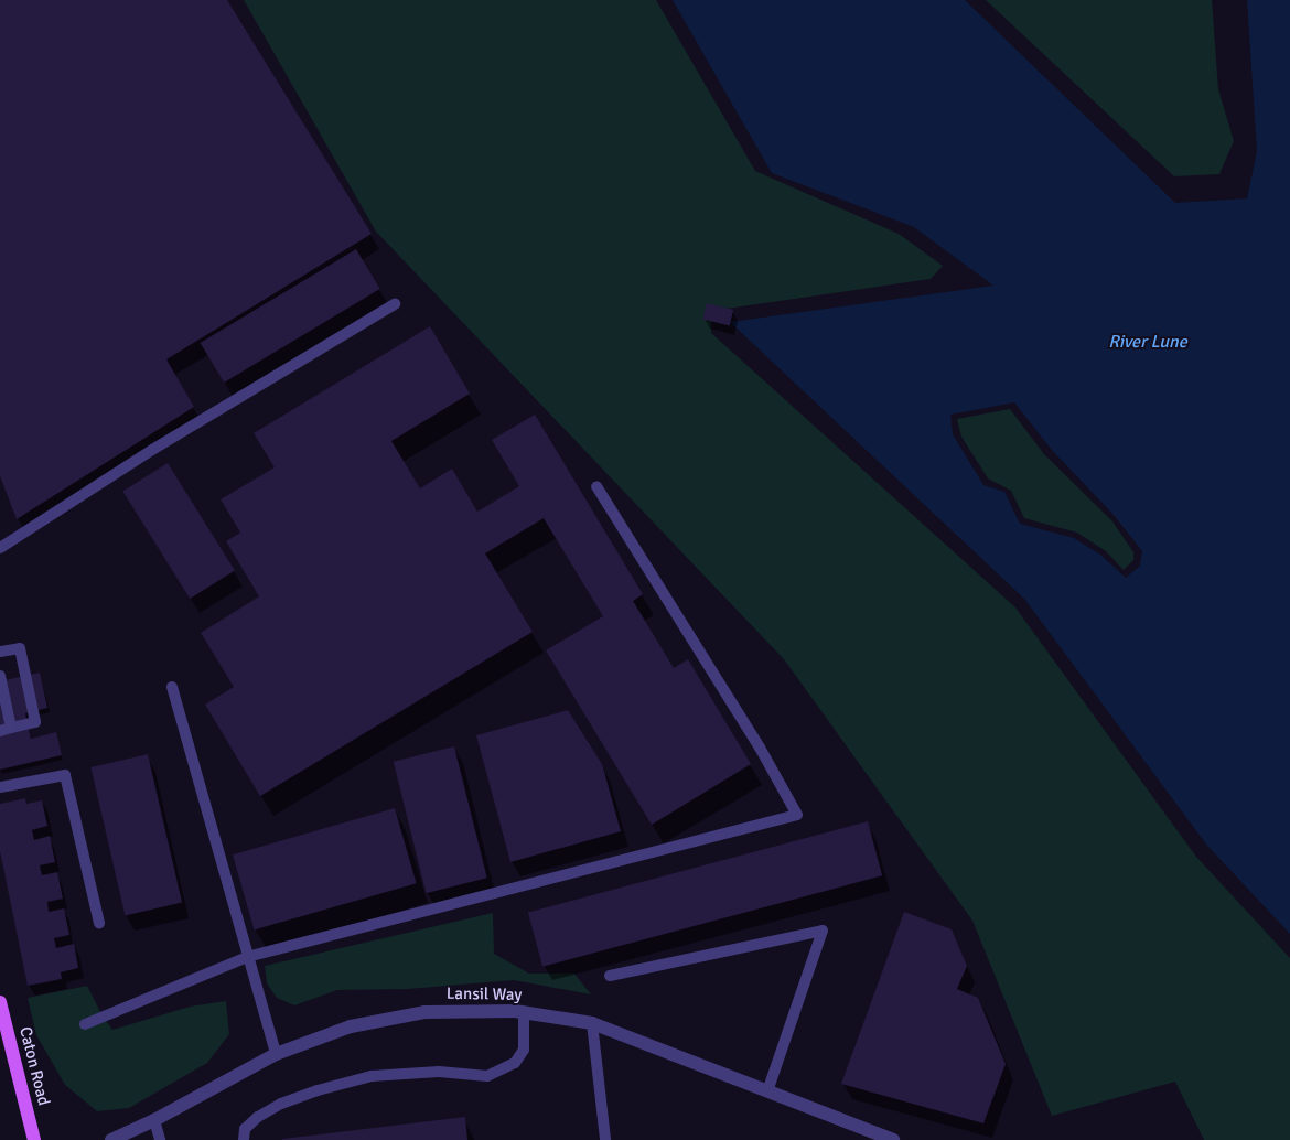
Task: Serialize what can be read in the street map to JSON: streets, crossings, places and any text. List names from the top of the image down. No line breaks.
{"streets":{"main road":["Caton Road"],"street":["Lansil Way"]},"water":["River Lune"]}
